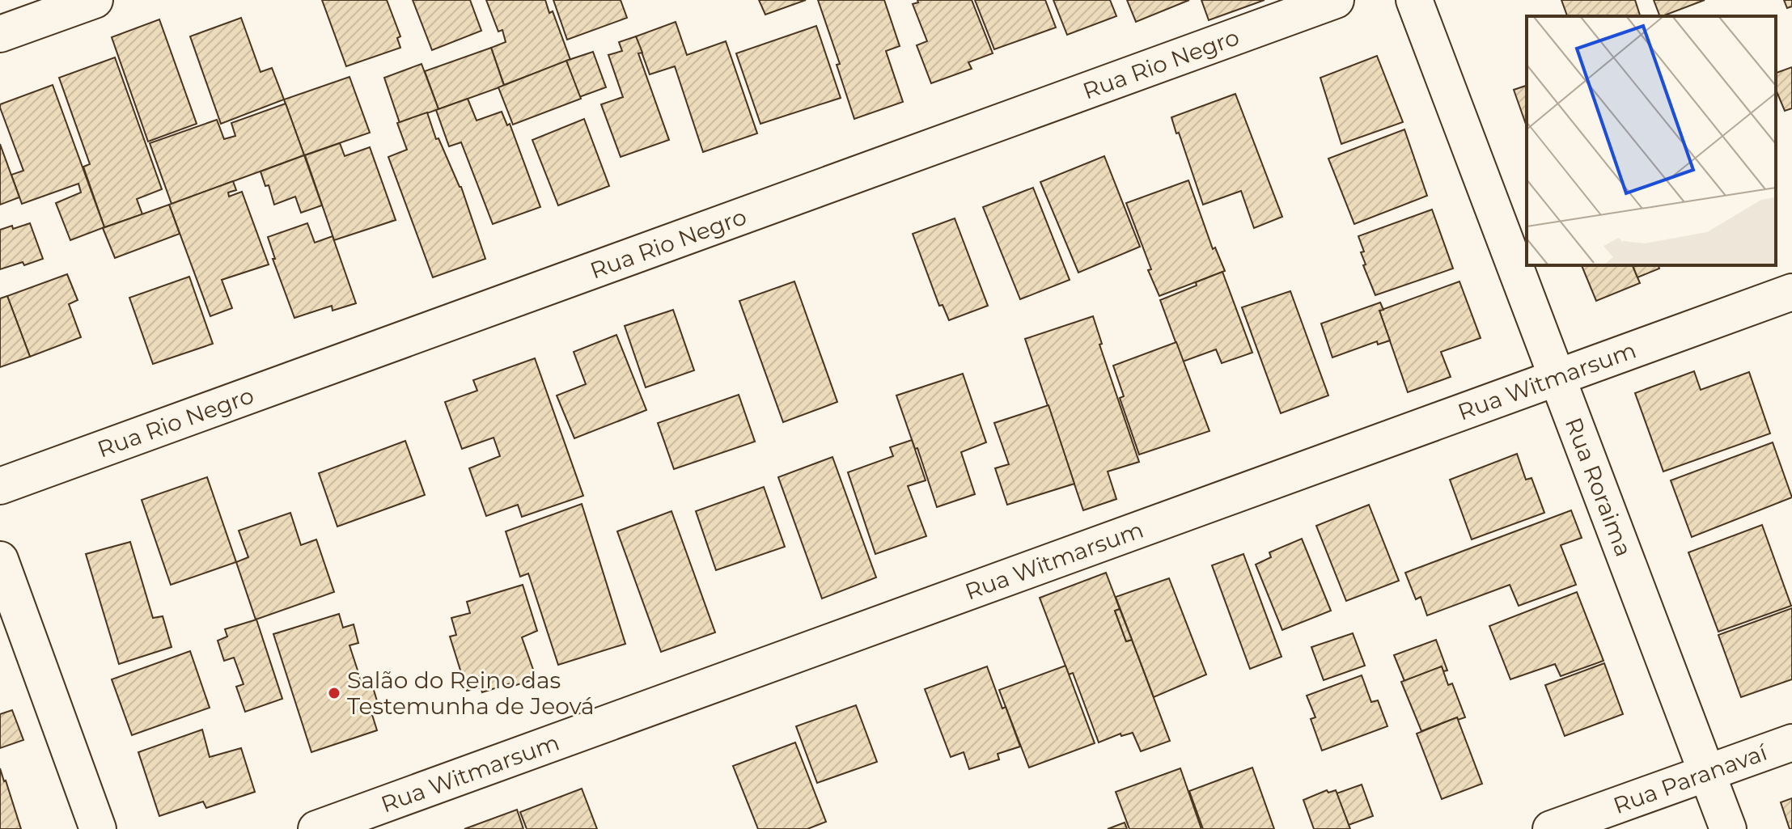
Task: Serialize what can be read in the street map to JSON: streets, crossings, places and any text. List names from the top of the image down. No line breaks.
{"streets":{"street":["Rua Rio Negro","Rua Witmarsum","Rua Roraima","Rua Paranavaí"]},"crossings":[["Rua Witmarsum","Rua Roraima"],["Rua Roraima","Rua Paranavaí"]],"places":["Salão do Reino das Testemunha de Jeová"]}
